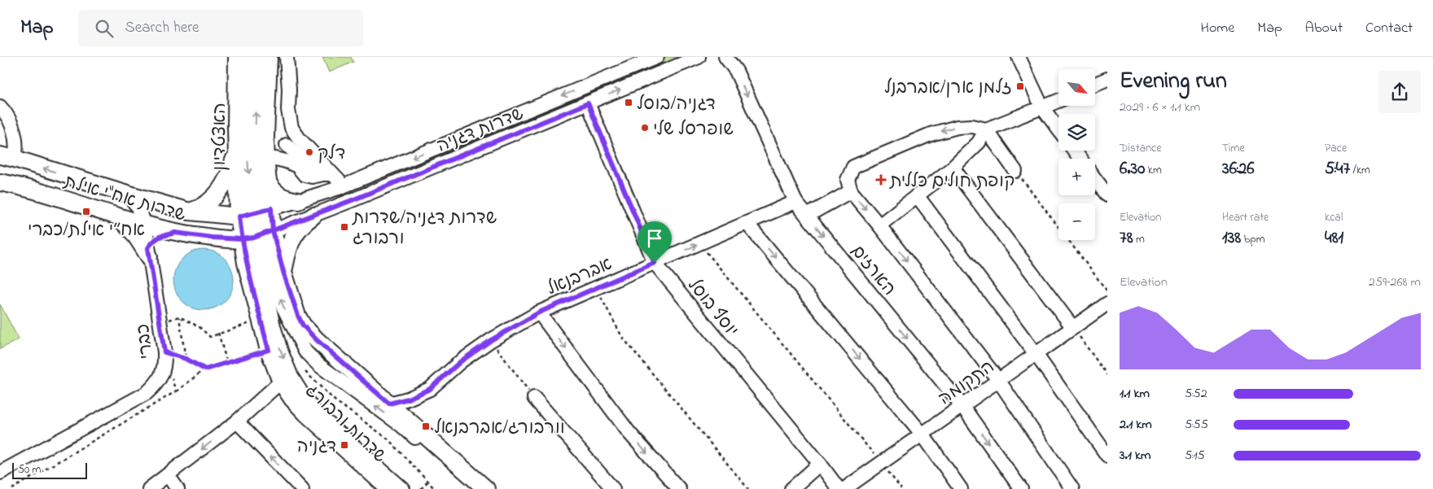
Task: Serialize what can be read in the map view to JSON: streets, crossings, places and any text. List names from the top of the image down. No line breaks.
{"streets":{"main road":["האצטדיון","שדרות אח\"י אילת","שדרות ורבורג"],"street":["שדרות דגניה","הארזים","אברבנאל","יוסף בוסל","כברי","התקומה"]},"crossings":[["שדרות דגניה","האצטדיון"],["שדרות דגניה","שדרות אח\"י אילת"],["שדרות דגניה","יוסף בוסל"],["שדרות דגניה","שדרות ורבורג"],["האצטדיון","שדרות אח\"י אילת"],["האצטדיון","שדרות ורבורג"],["שדרות אח\"י אילת","כברי"],["שדרות אח\"י אילת","שדרות ורבורג"],["הארזים","אברבנאל"],["הארזים","התקומה"],["אברבנאל","יוסף בוסל"],["אברבנאל","שדרות ורבורג"]],"places":{"transit":["זלמן ארן/אברבנל","דגניה/בוסל","אח״י אילת/כברי","שדרות דגניה/שדרות ורבורג","וורבורג/אברבנאל","דגניה"],"other":["שופרסל שלי","דלק"],"health":["קופת חולים כללית"]},"scale_bar":"50 m","north":"bottom right","page":{"header":"Map","search":"Search here","nav":["Home","Map","About","Contact"],"heading":["Evening run","20:29 · 6 × 1.1 km"],"map_buttons":["+","−"],"stats":[["Distance","6.30 km"],["Time","36:26"],["Pace","5:47 /km"],["Elevation","78 m"],["Heart rate","138 bpm"],["kcal","481"]],"chart":["Elevation","259–268 m"],"list":[{"name":"1.1 km","note":"5:52"},{"name":"2.1 km","note":"5:55"},{"name":"3.1 km","note":"5:15"}],"scale":"50 m"}}
